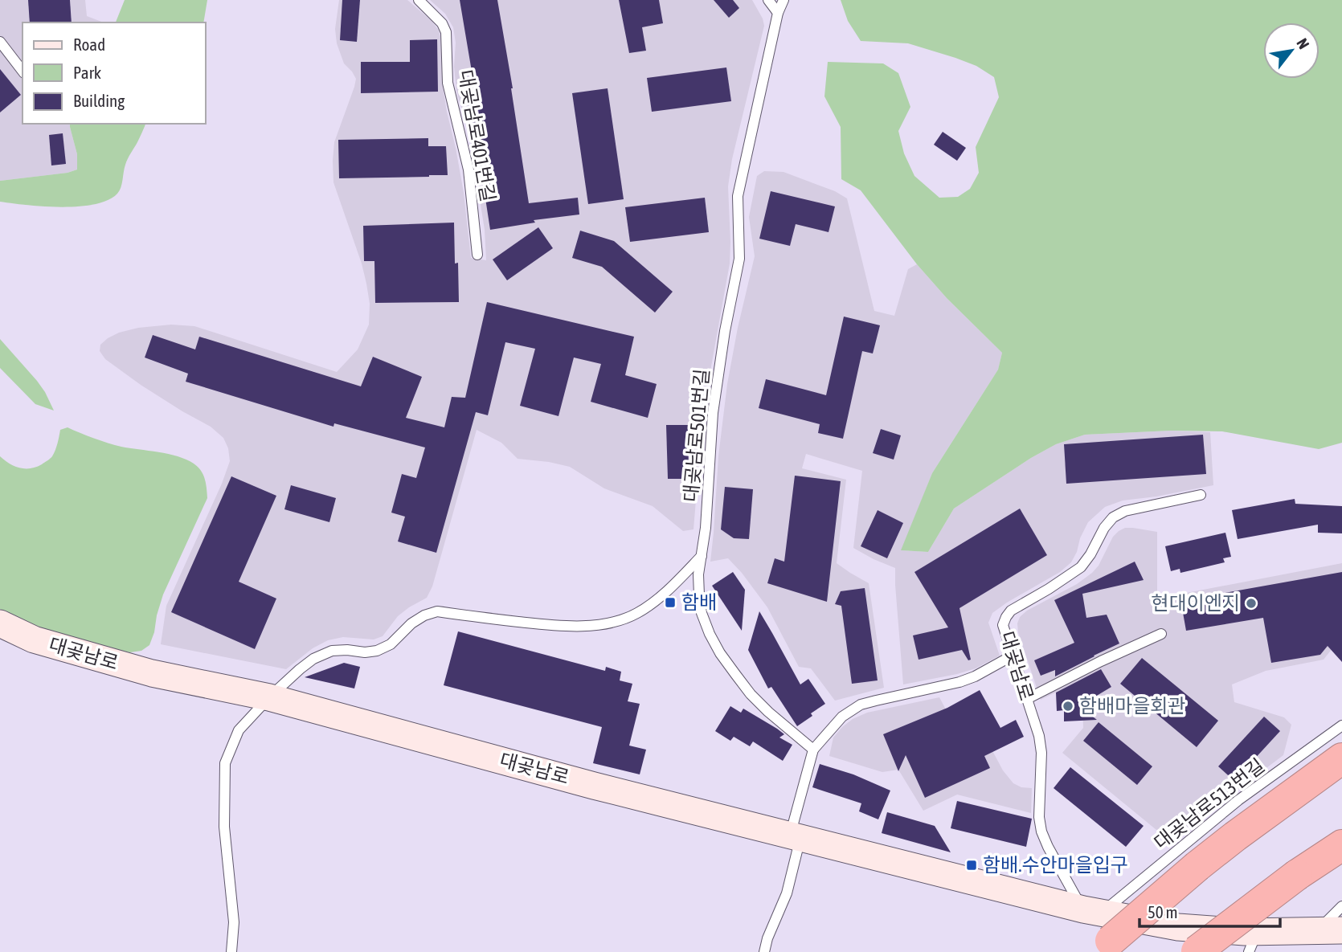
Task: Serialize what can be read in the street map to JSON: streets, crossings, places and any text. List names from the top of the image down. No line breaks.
{"streets":{"street":["대곶남로"],"lane":["대곶남로401번길","대곶남로501번길","대곶남로513번길"]},"crossings":[["대곶남로","대곶남로513번길"]],"places":{"transit":["함배","함배.수안마을입구"],"other":["현대이엔지","함배마을회관"]},"legend":["Road","Park","Building"],"scale_bar":"50 m","north":"top right"}
